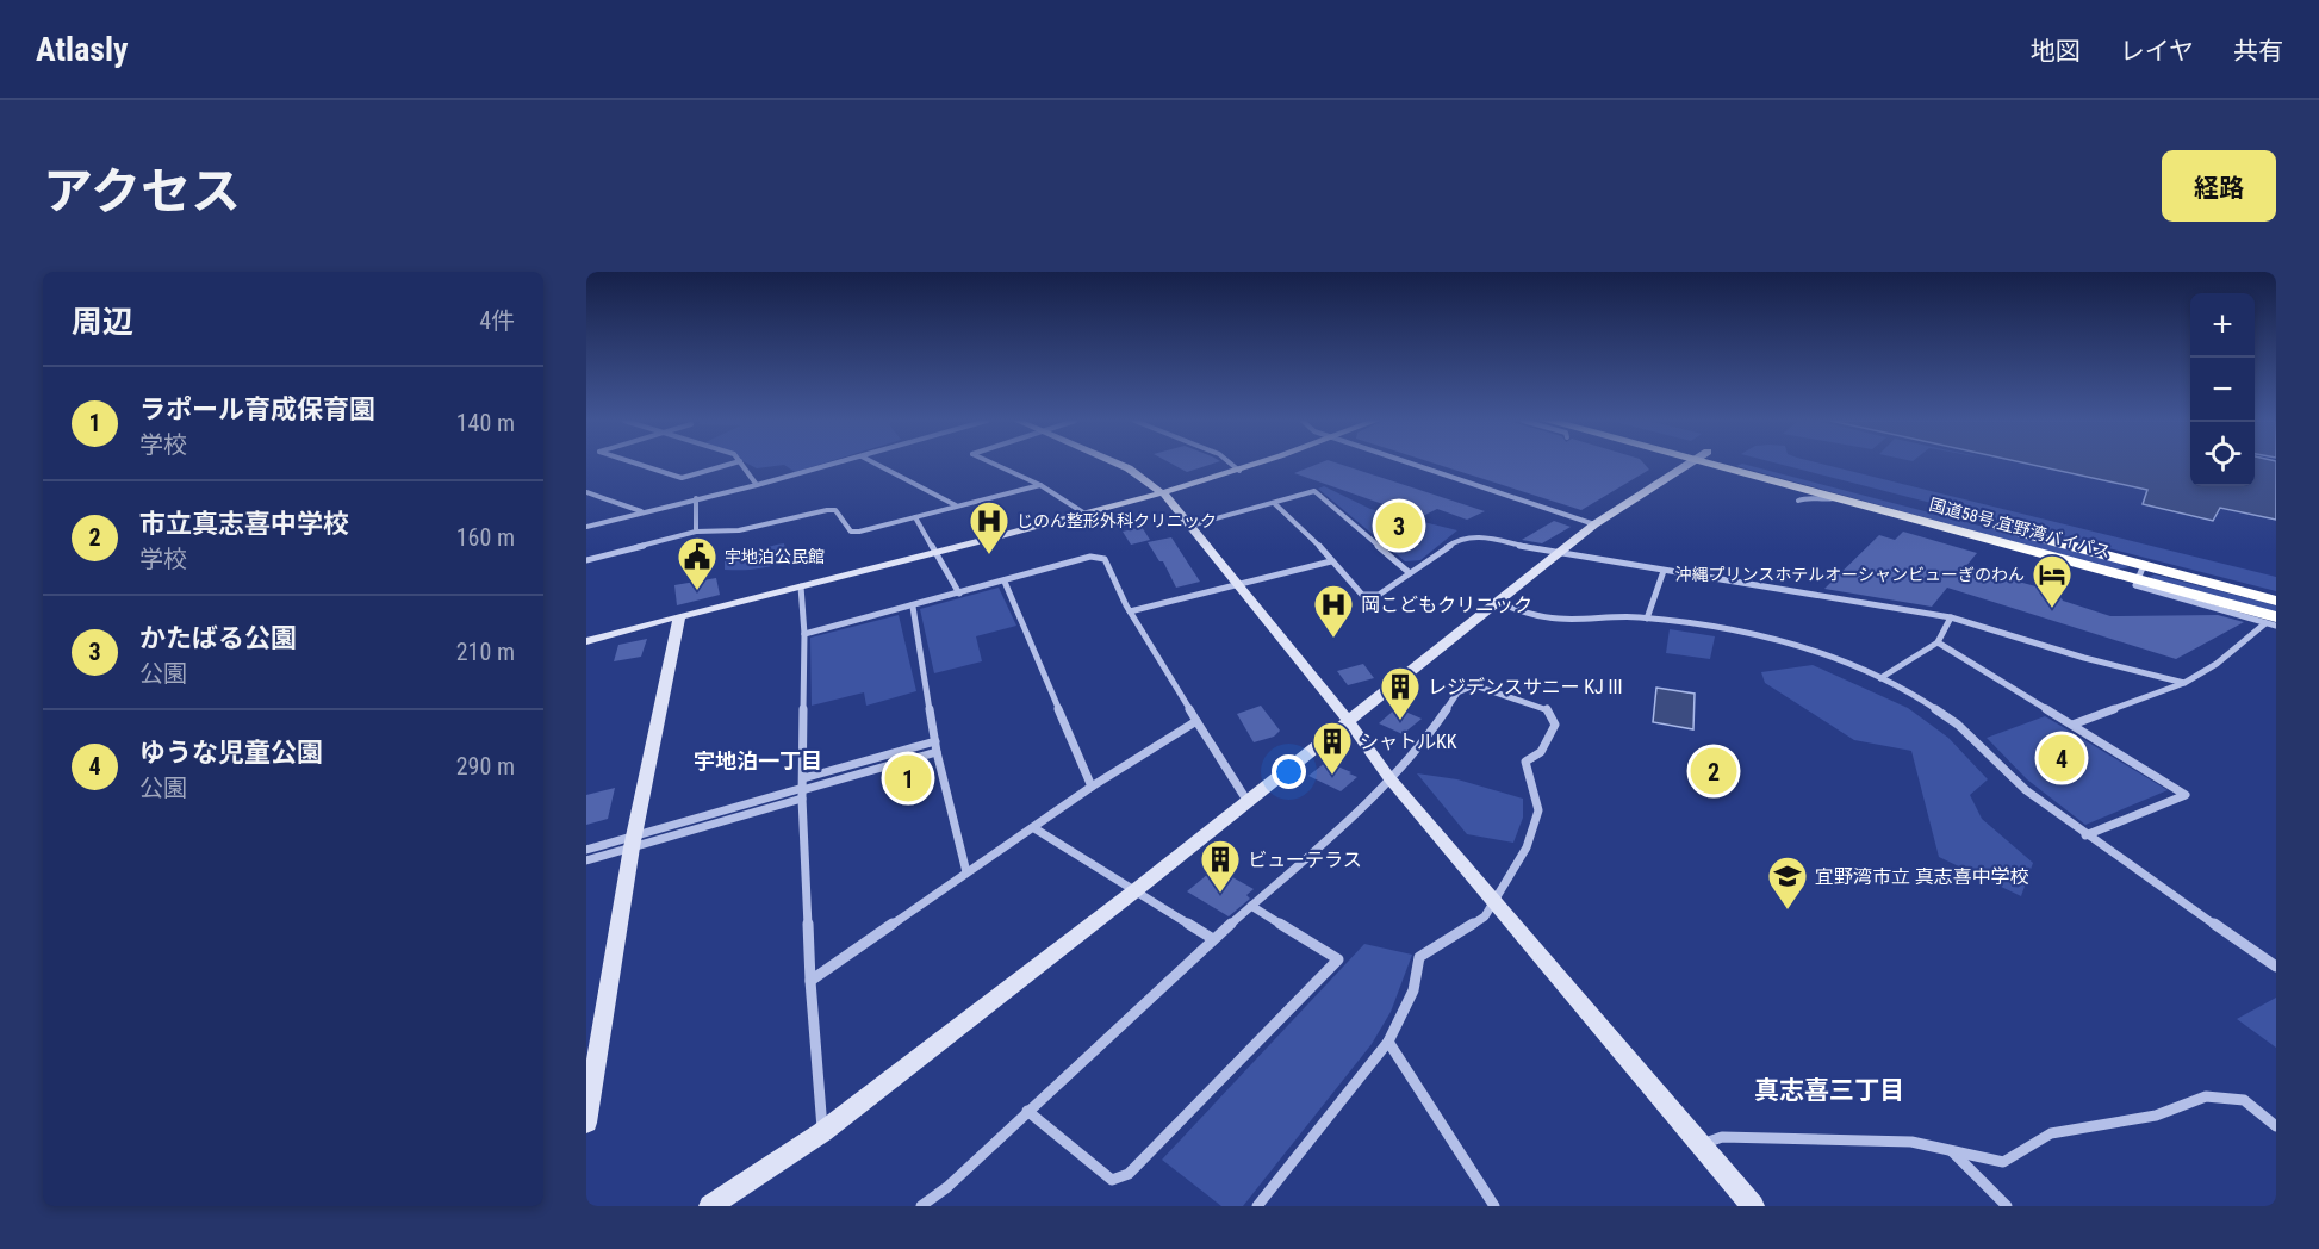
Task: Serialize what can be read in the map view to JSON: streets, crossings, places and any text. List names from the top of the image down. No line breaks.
{"streets":{"highway":["国道58号 宜野湾バイパス"]},"districts":["宇地泊一丁目","真志喜三丁目"],"places":{"hospital":["じのん整形外科クリニック","岡こどもクリニック"],"public building":["宇地泊公民館"],"hotel":["沖縄プリンスホテルオーシャンビューぎのわん"],"building":["レジデンスサニー KJ III","シャトルKK","ビューテラス"],"school or university":["宜野湾市立 真志喜中学校"]},"page":{"header":"Atlasly","nav":["地図","レイヤ","共有"],"title":"アクセス","buttons":"経路","heading":["周辺","4件"],"map_buttons":["+","−"],"list":[{"mark":"1","name":"ラポール育成保育園","note":"学校","value":"140 m"},{"mark":"2","name":"市立真志喜中学校","note":"学校","value":"160 m"},{"mark":"3","name":"かたばる公園","note":"公園","value":"210 m"},{"mark":"4","name":"ゆうな児童公園","note":"公園","value":"290 m"}],"pins":["3","4","2","1"]}}
